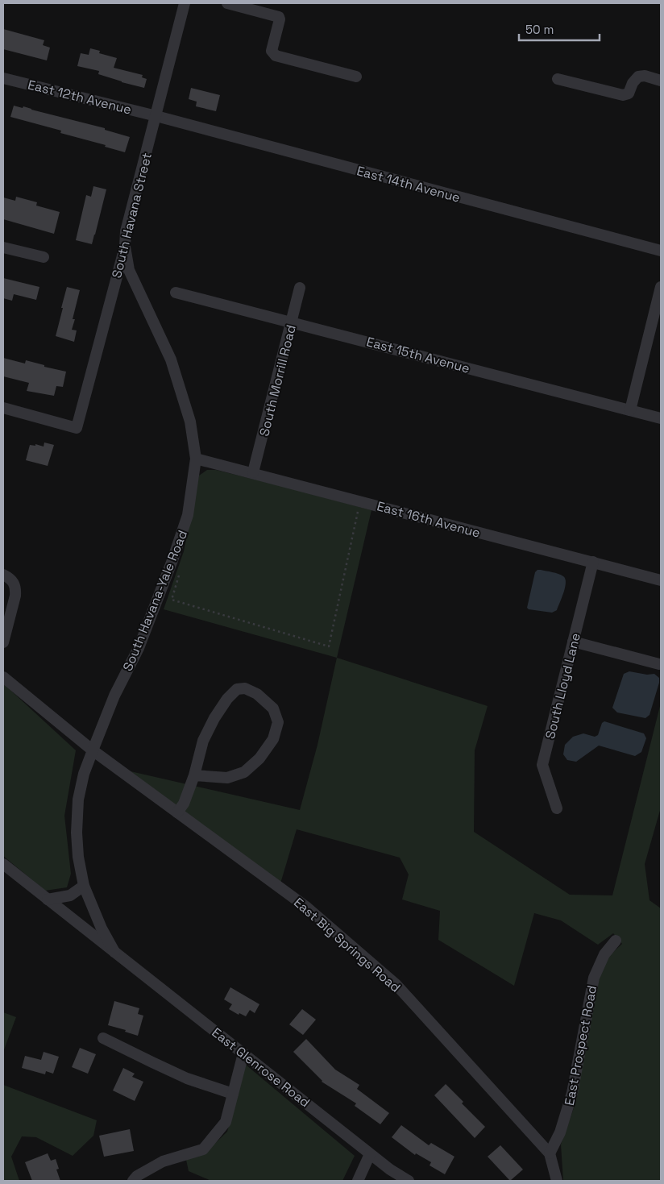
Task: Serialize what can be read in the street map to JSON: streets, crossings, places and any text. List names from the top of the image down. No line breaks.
{"streets":{"street":["East 12th Avenue","East 14th Avenue","South Havana Street","East 15th Avenue","South Morrill Road","East 16th Avenue","South Havana-Yale Road","South Lloyd Lane","East Big Springs Road","East Prospect Road","East Glenrose Road"]},"crossings":[["East 12th Avenue","East 14th Avenue"],["East 12th Avenue","South Havana Street"],["East 14th Avenue","South Havana Street"],["South Havana Street","South Havana-Yale Road"],["East 15th Avenue","South Morrill Road"],["South Morrill Road","East 16th Avenue"],["East 16th Avenue","South Havana-Yale Road"],["East 16th Avenue","South Lloyd Lane"],["South Havana-Yale Road","East Big Springs Road"],["South Havana-Yale Road","East Glenrose Road"],["East Big Springs Road","East Prospect Road"]],"scale_bar":"50 m"}
